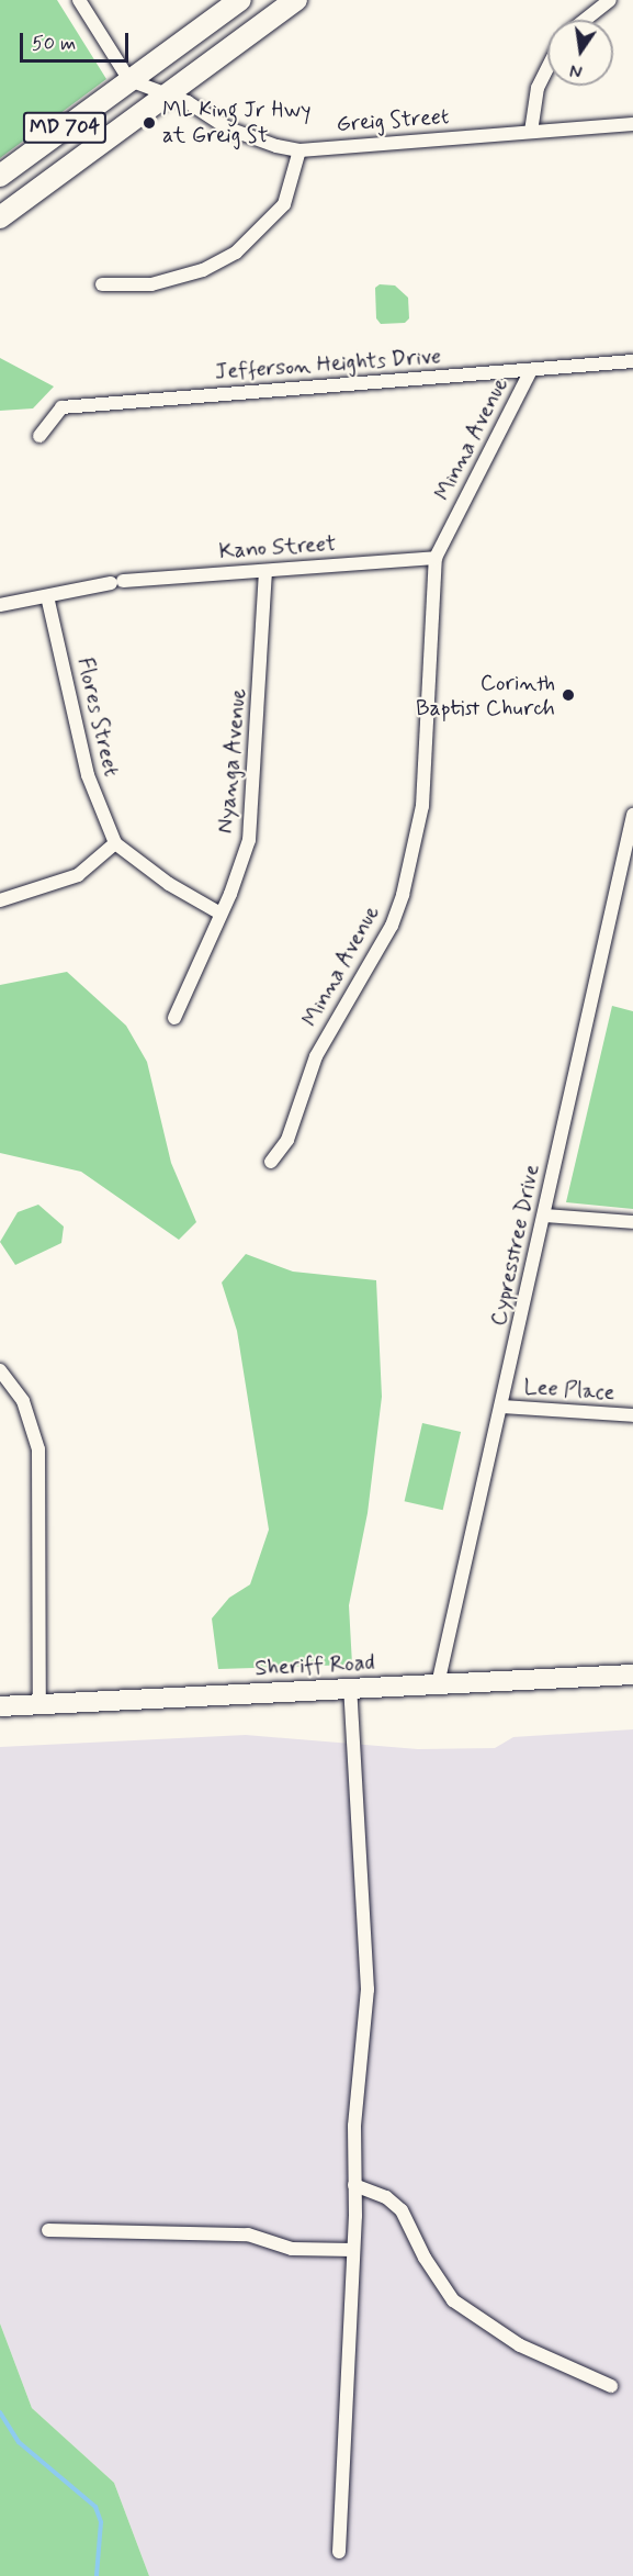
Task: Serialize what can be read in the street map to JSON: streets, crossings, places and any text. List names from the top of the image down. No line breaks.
{"streets":{"main road":["MD 704","Sheriff Road"],"street":["Greig Street","Jefferson Heights Drive","Minna Avenue","Kano Street","Flores Street","Nyanga Avenue","Cypresstree Drive","Lee Place"]},"crossings":[["Greig Street","MD 704"],["Jefferson Heights Drive","Minna Avenue"],["Minna Avenue","Kano Street"],["Kano Street","Flores Street"],["Kano Street","Nyanga Avenue"],["Cypresstree Drive","Lee Place"],["Cypresstree Drive","Sheriff Road"]],"places":["ML King Jr Hwy at Greig St","Corinth Baptist Church"],"scale_bar":"50 m","north":"bottom"}
